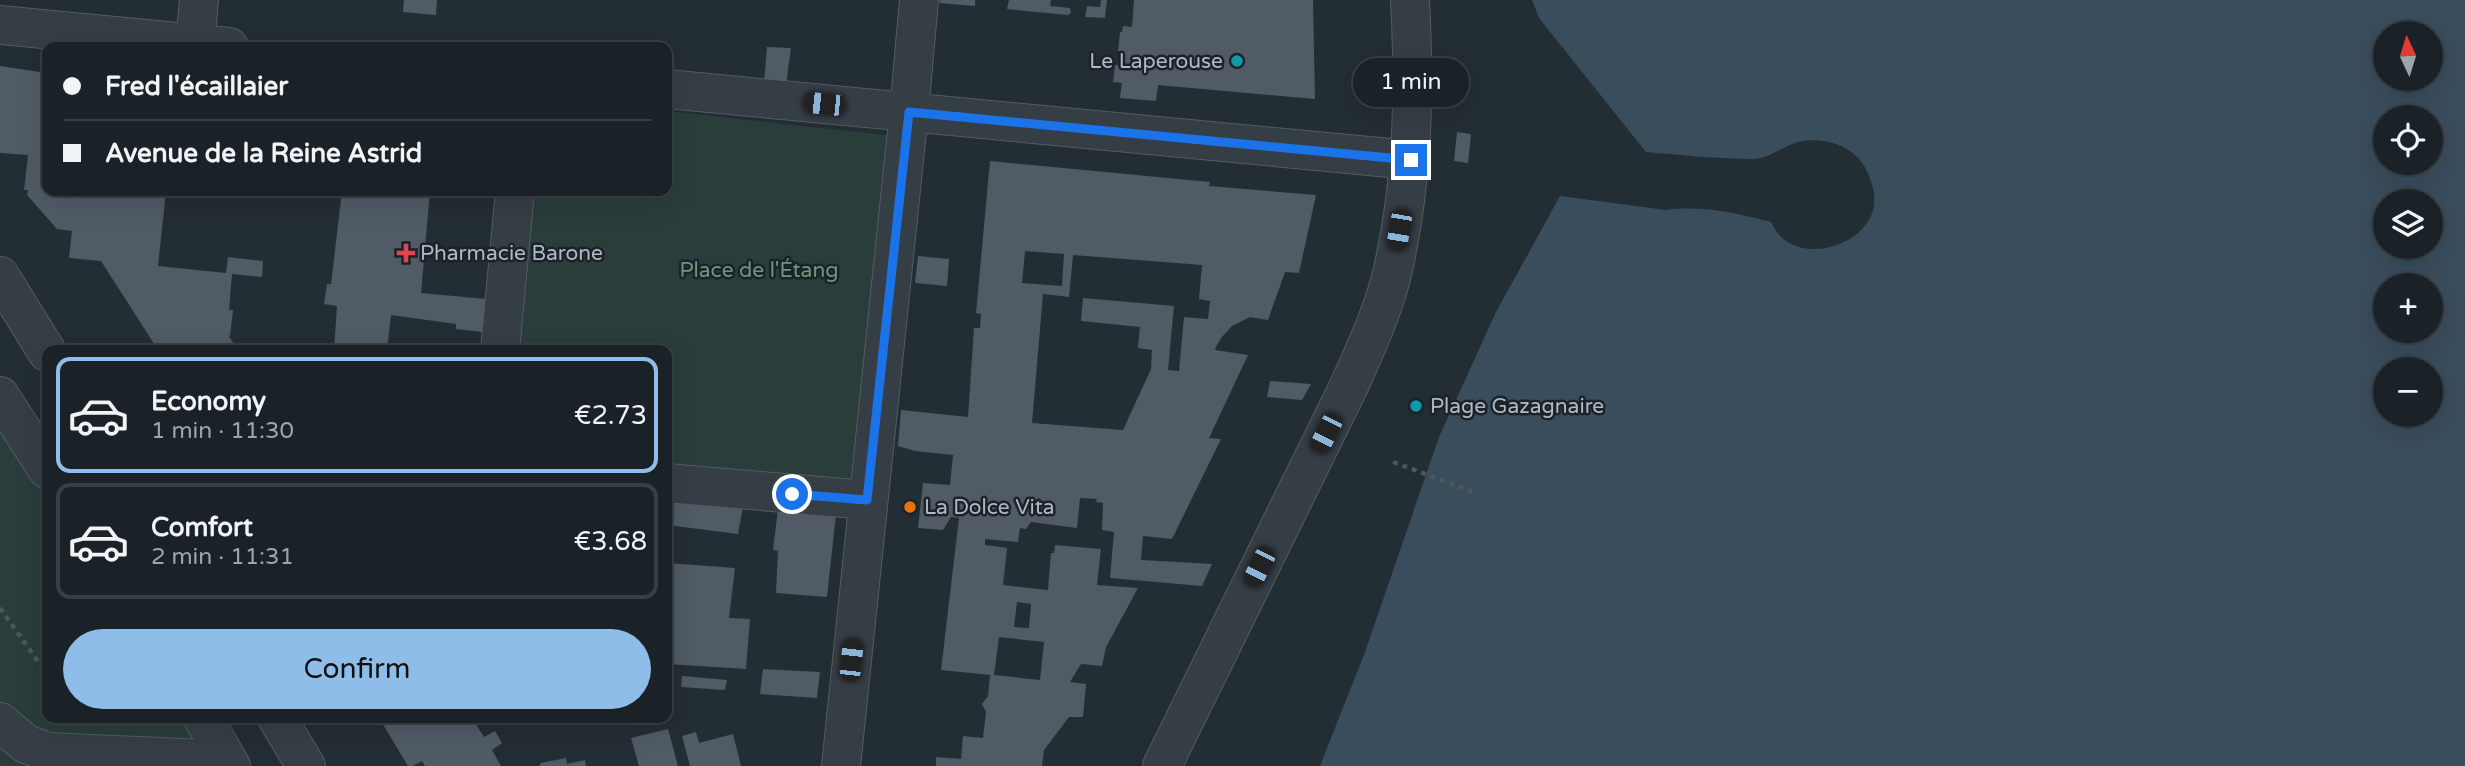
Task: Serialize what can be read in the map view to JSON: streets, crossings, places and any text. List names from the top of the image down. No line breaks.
{"parks":["Place de l'Étang"],"places":{"other":["Le Laperouse","Plage Gazagnaire","La Dolce Vita"],"health":["Pharmacie Barone"]},"north":"top","page":{"map_buttons":["+","−"],"banner":["Fred l'écaillaier","Avenue de la Reine Astrid"],"bubble":"1 min","list":[{"name":"Economy","note":"1 min · 11:30","value":"€2.73"},{"name":"Comfort","note":"2 min · 11:31","value":"€3.68"}],"buttons":"Confirm"}}
